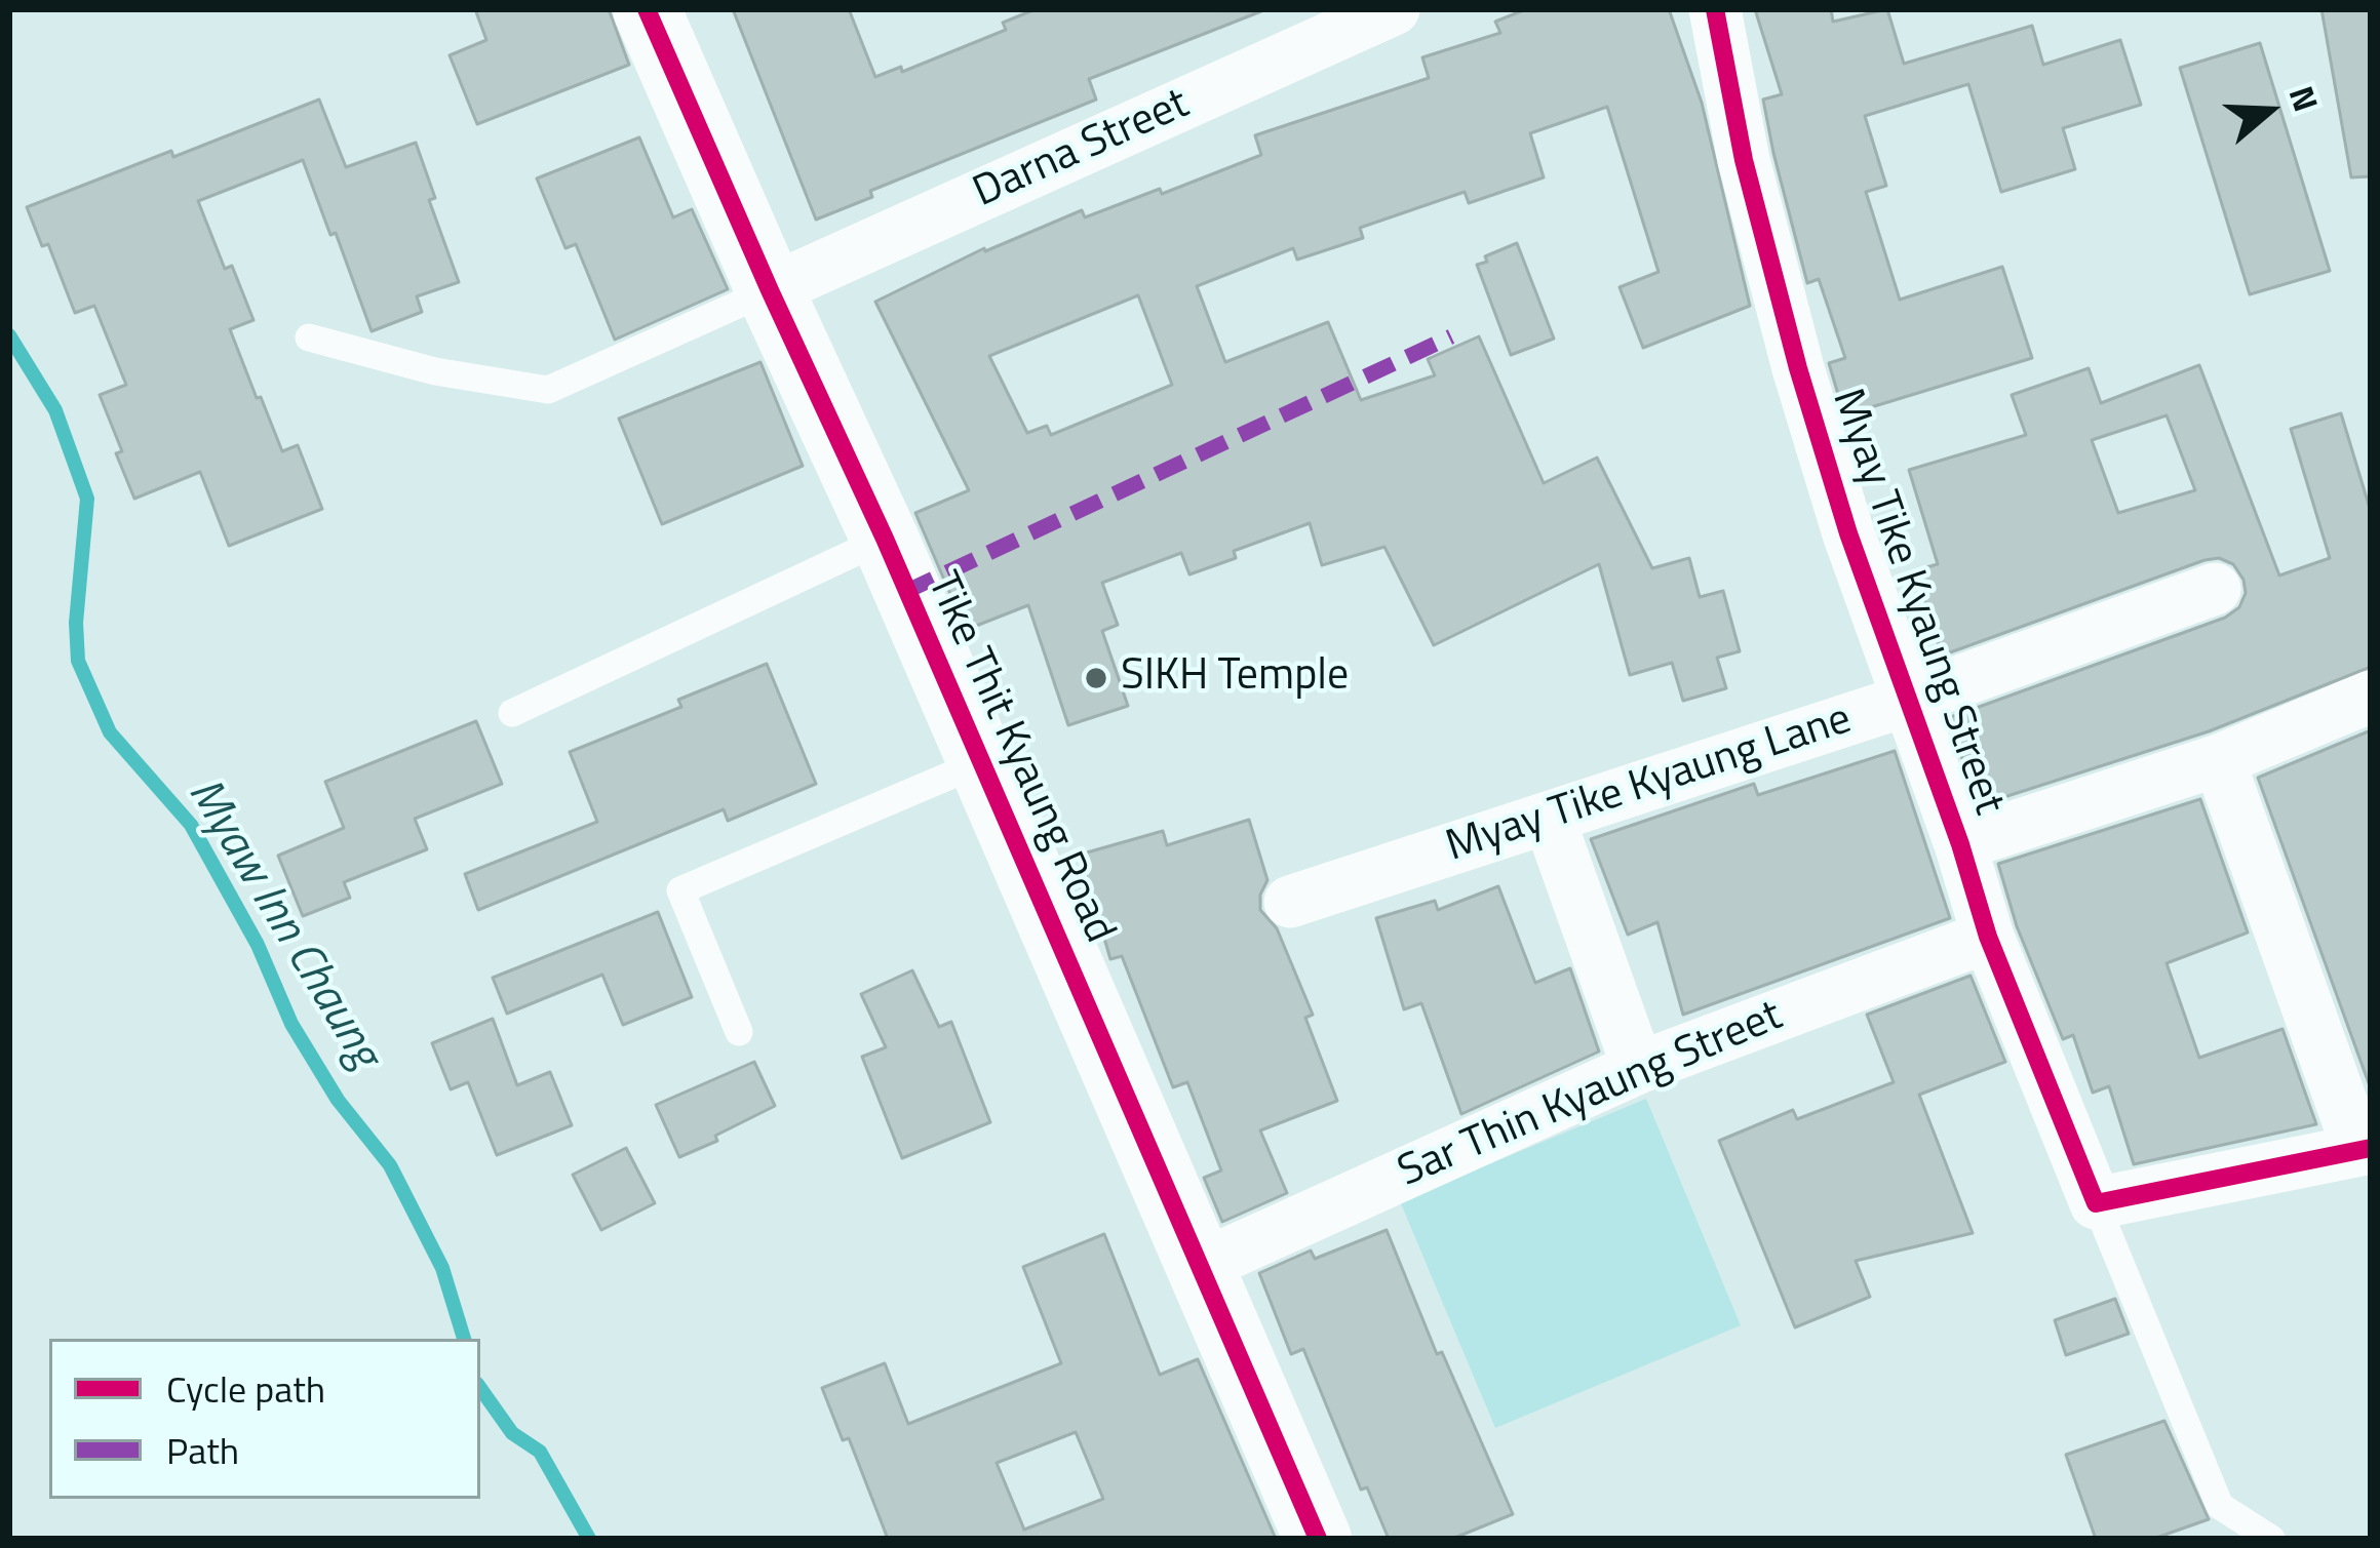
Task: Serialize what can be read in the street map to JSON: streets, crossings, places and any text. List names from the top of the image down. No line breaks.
{"streets":{"street":["Darna Street","Myay Tike Kyaung Street","Tike Thit Kyaung Road","Myay Tike Kyaung Lane","Sar Thin Kyaung Street"]},"crossings":[["Darna Street","Tike Thit Kyaung Road"],["Myay Tike Kyaung Street","Myay Tike Kyaung Lane"],["Myay Tike Kyaung Street","Sar Thin Kyaung Street"],["Tike Thit Kyaung Road","Sar Thin Kyaung Street"]],"water":["Myaw Inn Chaung"],"places":["SIKH Temple"],"legend":["Cycle path","Path"],"north":"right"}
